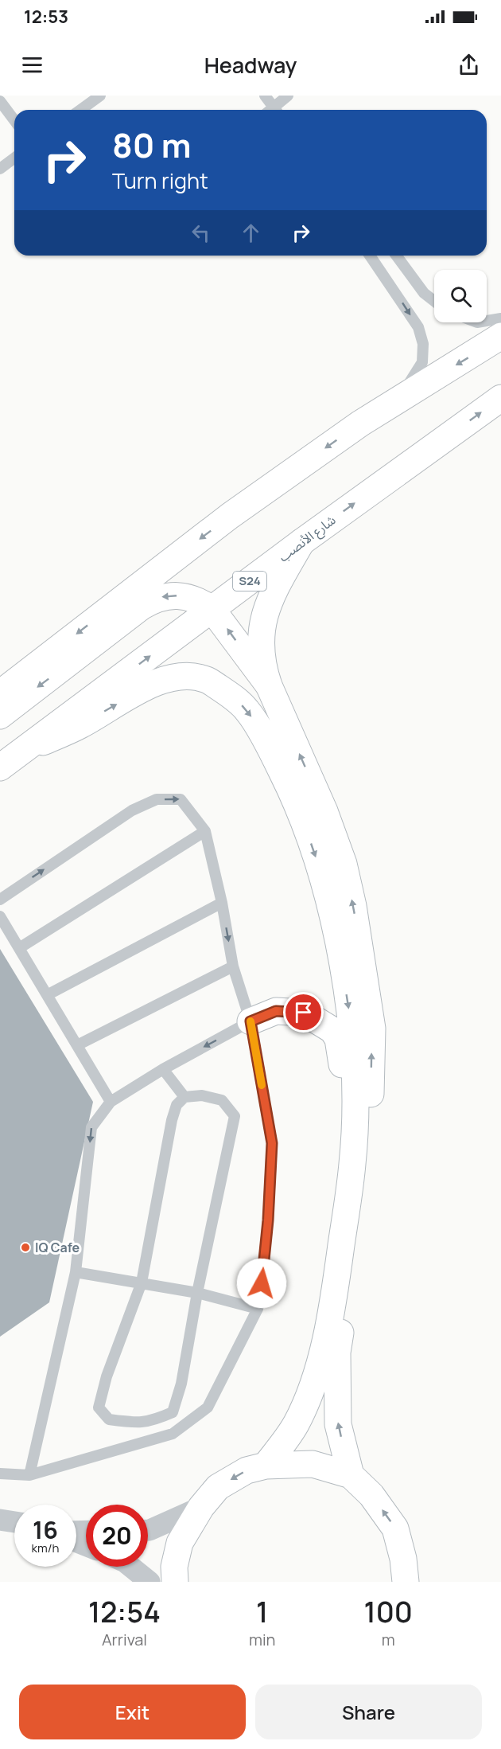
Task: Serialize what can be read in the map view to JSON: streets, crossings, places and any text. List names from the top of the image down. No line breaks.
{"streets":{"main road":["شارع الأنصب","S24"]},"places":["IQ Cafe"],"page":{"status":"12:53","header":"Headway","turn":["80 m","Turn right"],"speed":"16 km/h","limit":"20","eta":["12:54","Arrival","1","min","100","m"],"buttons":["Exit","Share"]}}
